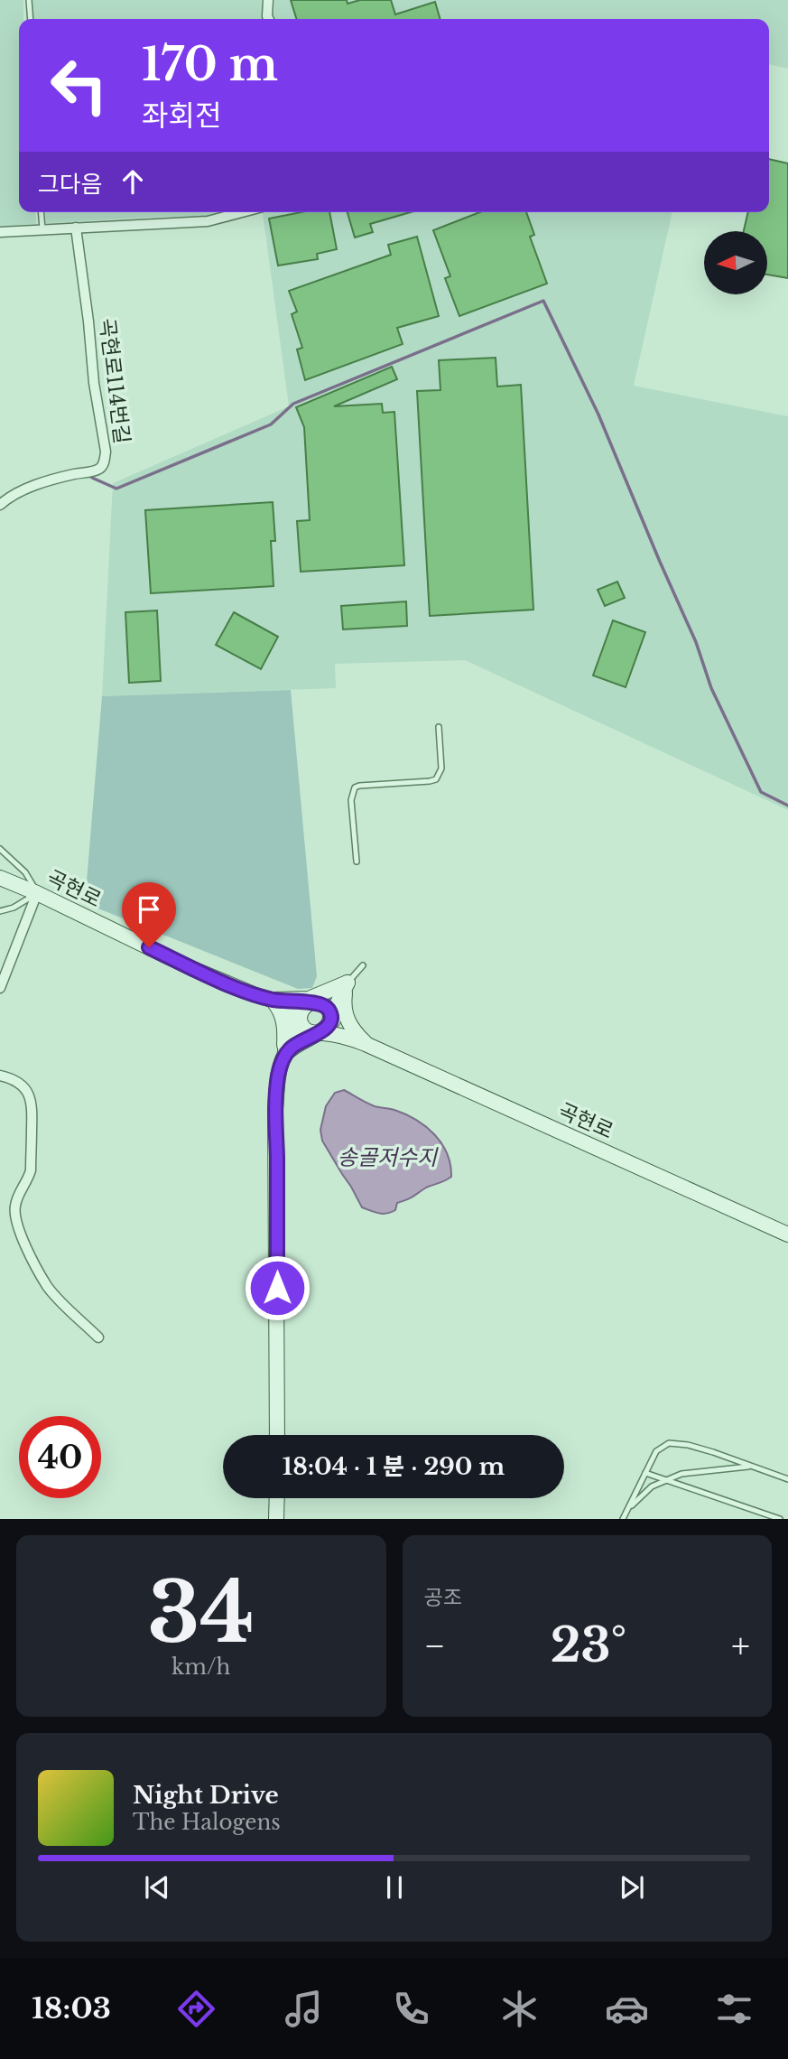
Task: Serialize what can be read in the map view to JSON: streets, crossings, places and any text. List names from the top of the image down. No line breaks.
{"streets":{"main road":["곡현로"],"street":["곡현로114번길"]},"water":["송골저수지"],"north":"left","page":{"turn":["170 m","좌회전"],"then":"그다음","limit":"40","trip":"18:04 · 1 분 · 290 m","tile":[["34","km/h"],"공조"],"heat":["−","23°","+"],"song":["Night Drive","The Halogens"],"tabs":"18:03"}}
